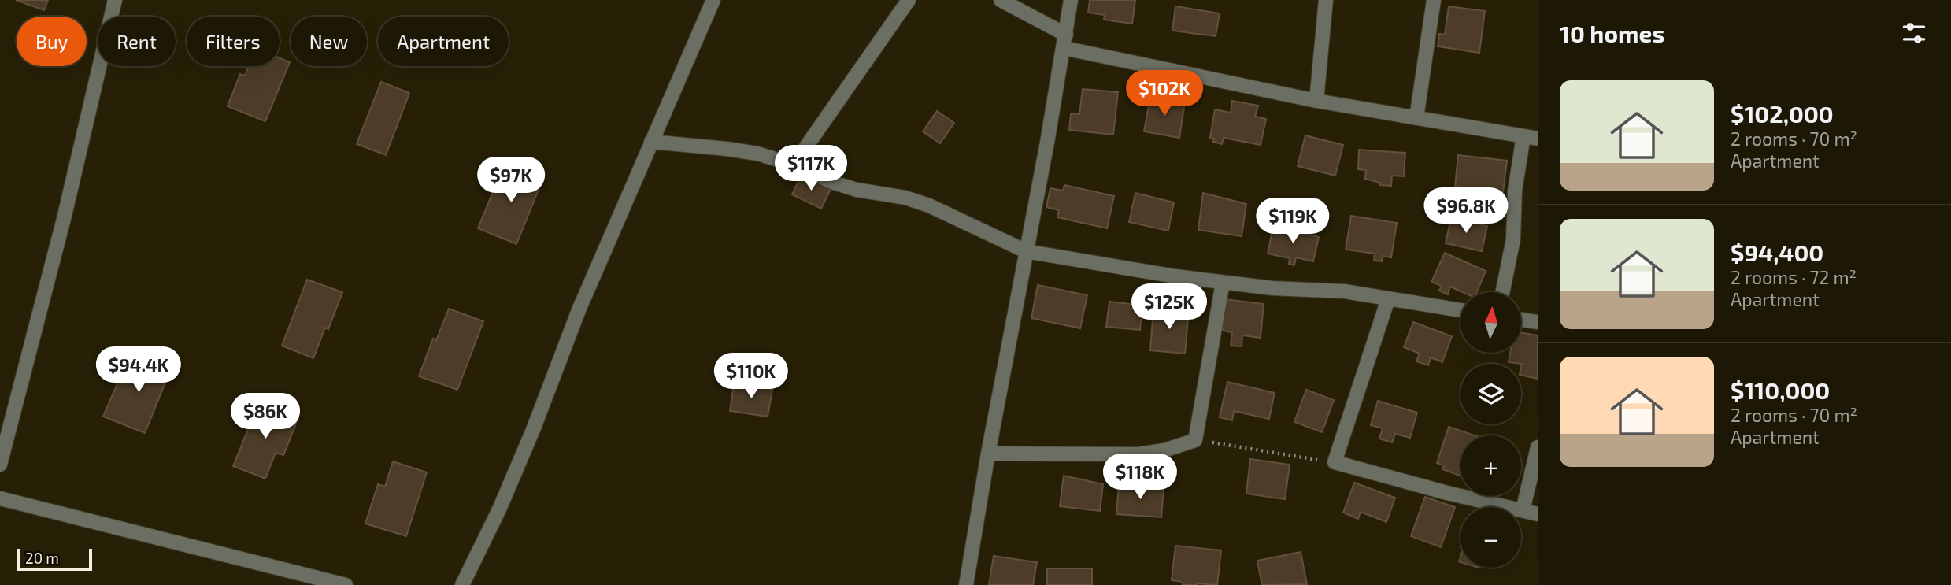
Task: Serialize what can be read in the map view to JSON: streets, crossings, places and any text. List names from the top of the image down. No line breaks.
{"scale_bar":"20 m","north":"top","page":{"heading":"10 homes","chip":["Buy","Rent","Filters","New","Apartment"],"list":[{"name":"$102,000","note":"2 rooms · 70 m² · Apartment"},{"name":"$94,400","note":"2 rooms · 72 m² · Apartment"},{"name":"$110,000","note":"2 rooms · 70 m² · Apartment"}],"price":["$102K","$117K","$97K","$96.8K","$119K","$125K","$94.4K","$110K","$86K","$118K"],"map_buttons":["+","−"],"scale":"20 m"}}
